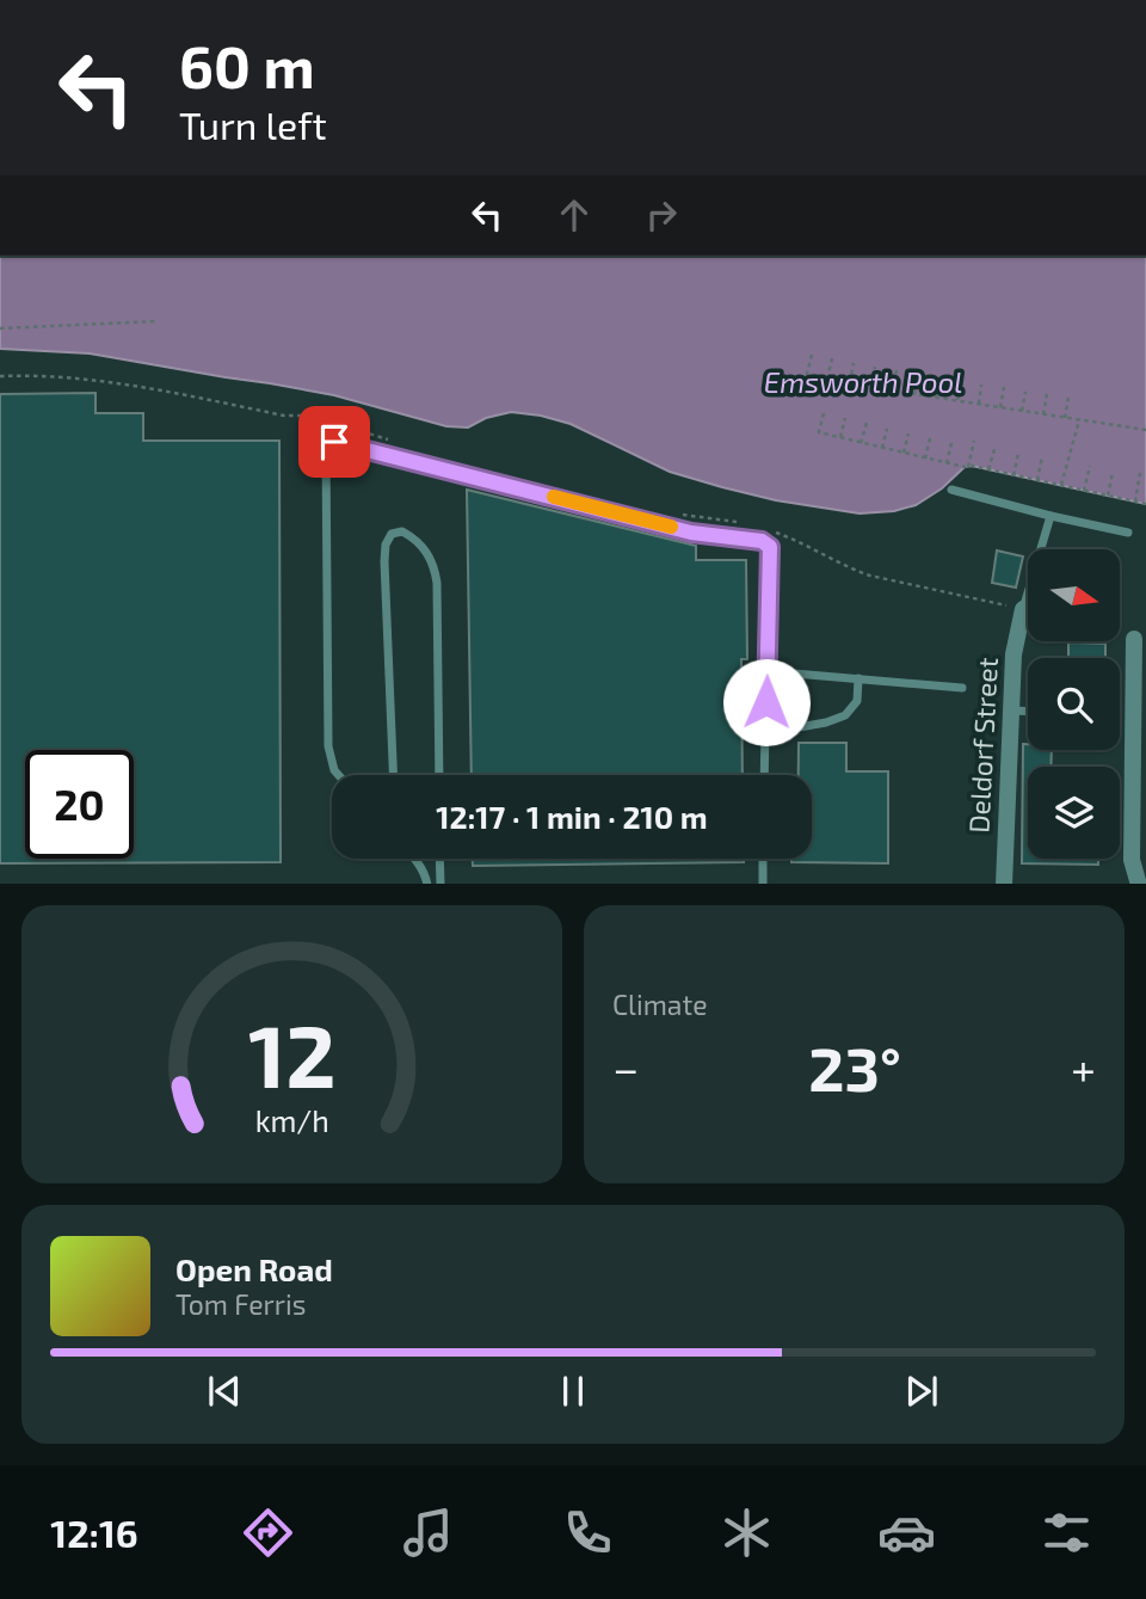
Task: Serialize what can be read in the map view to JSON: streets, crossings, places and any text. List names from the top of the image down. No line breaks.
{"streets":{"street":["Deldorf Street"]},"water":["Emsworth Pool"],"north":"right","page":{"turn":["60 m","Turn left"],"limit":"20","trip":"12:17 · 1 min · 210 m","tile":"Climate","heat":["−","23°","+"],"song":["Open Road","Tom Ferris"],"tabs":"12:16","gauge":["12","km/h"]}}
